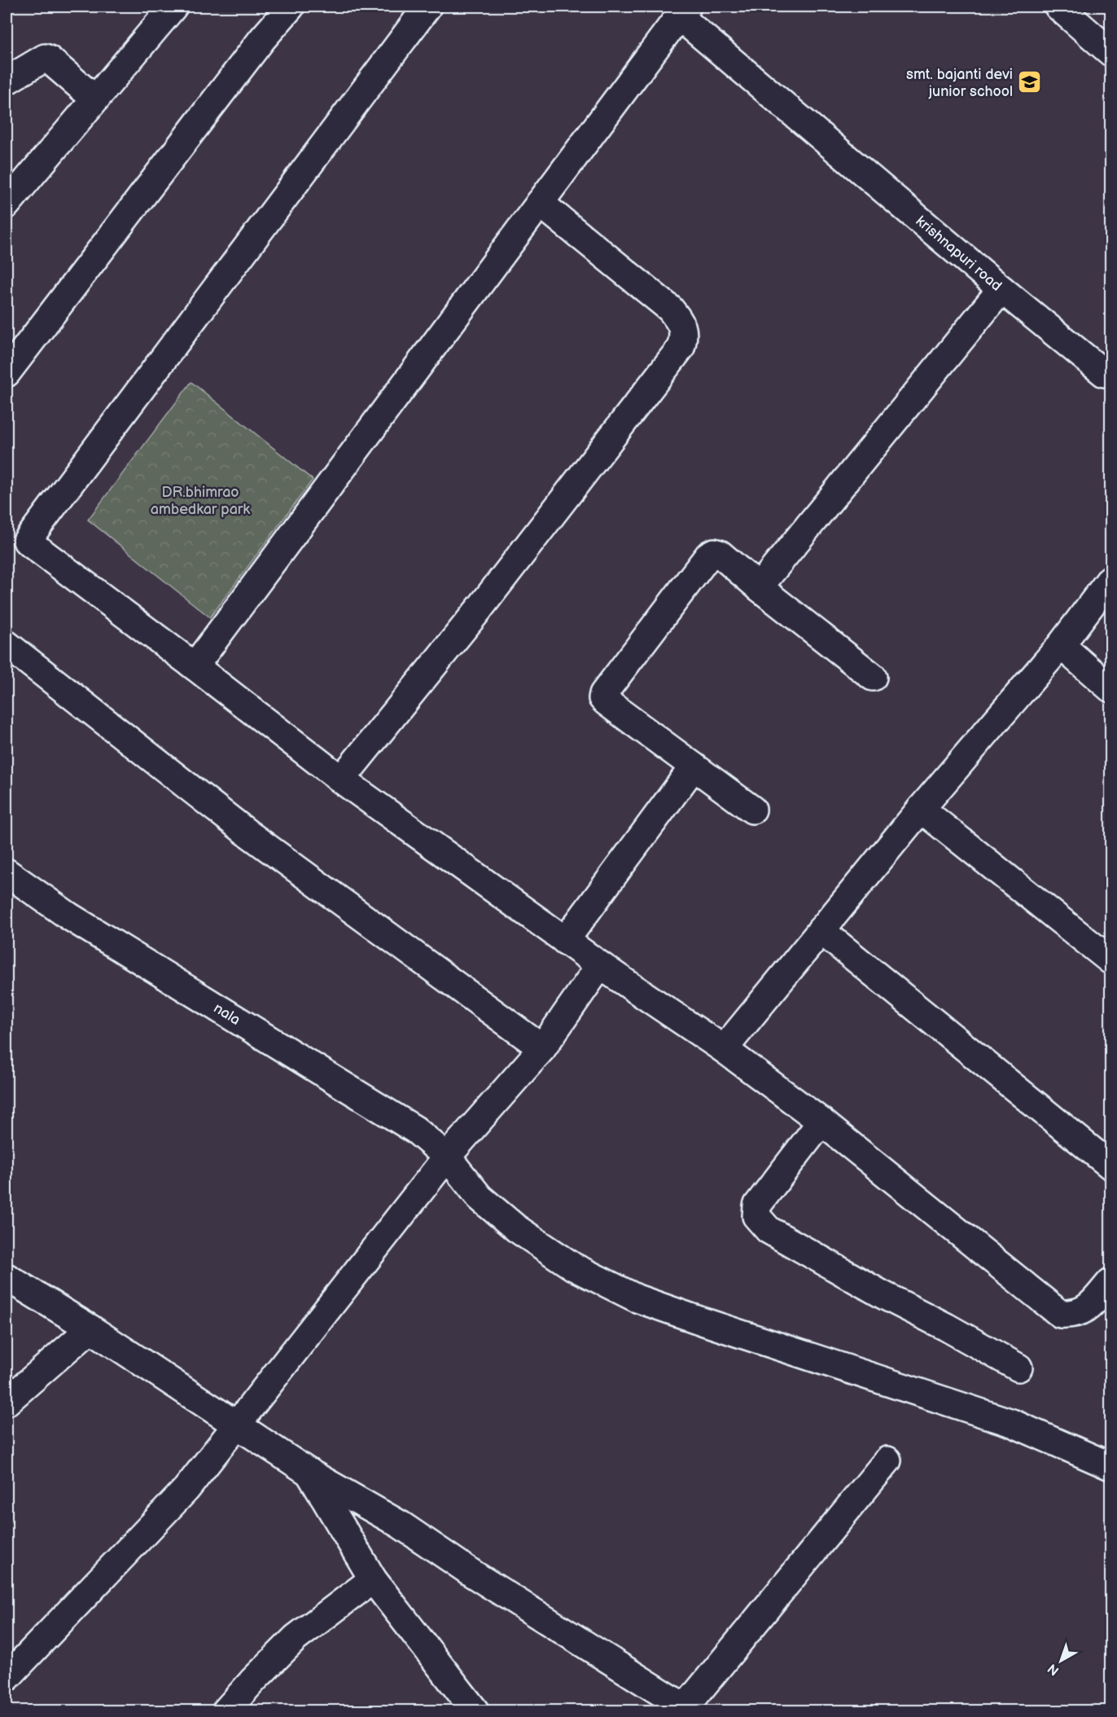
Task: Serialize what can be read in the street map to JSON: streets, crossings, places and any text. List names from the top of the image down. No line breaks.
{"streets":{"street":["krishnapuri road","nala"]},"parks":["DR.bhimrao ambedkar park"],"places":{"school or university":["smt. bajanti devi junior school"]},"north":"bottom left"}
